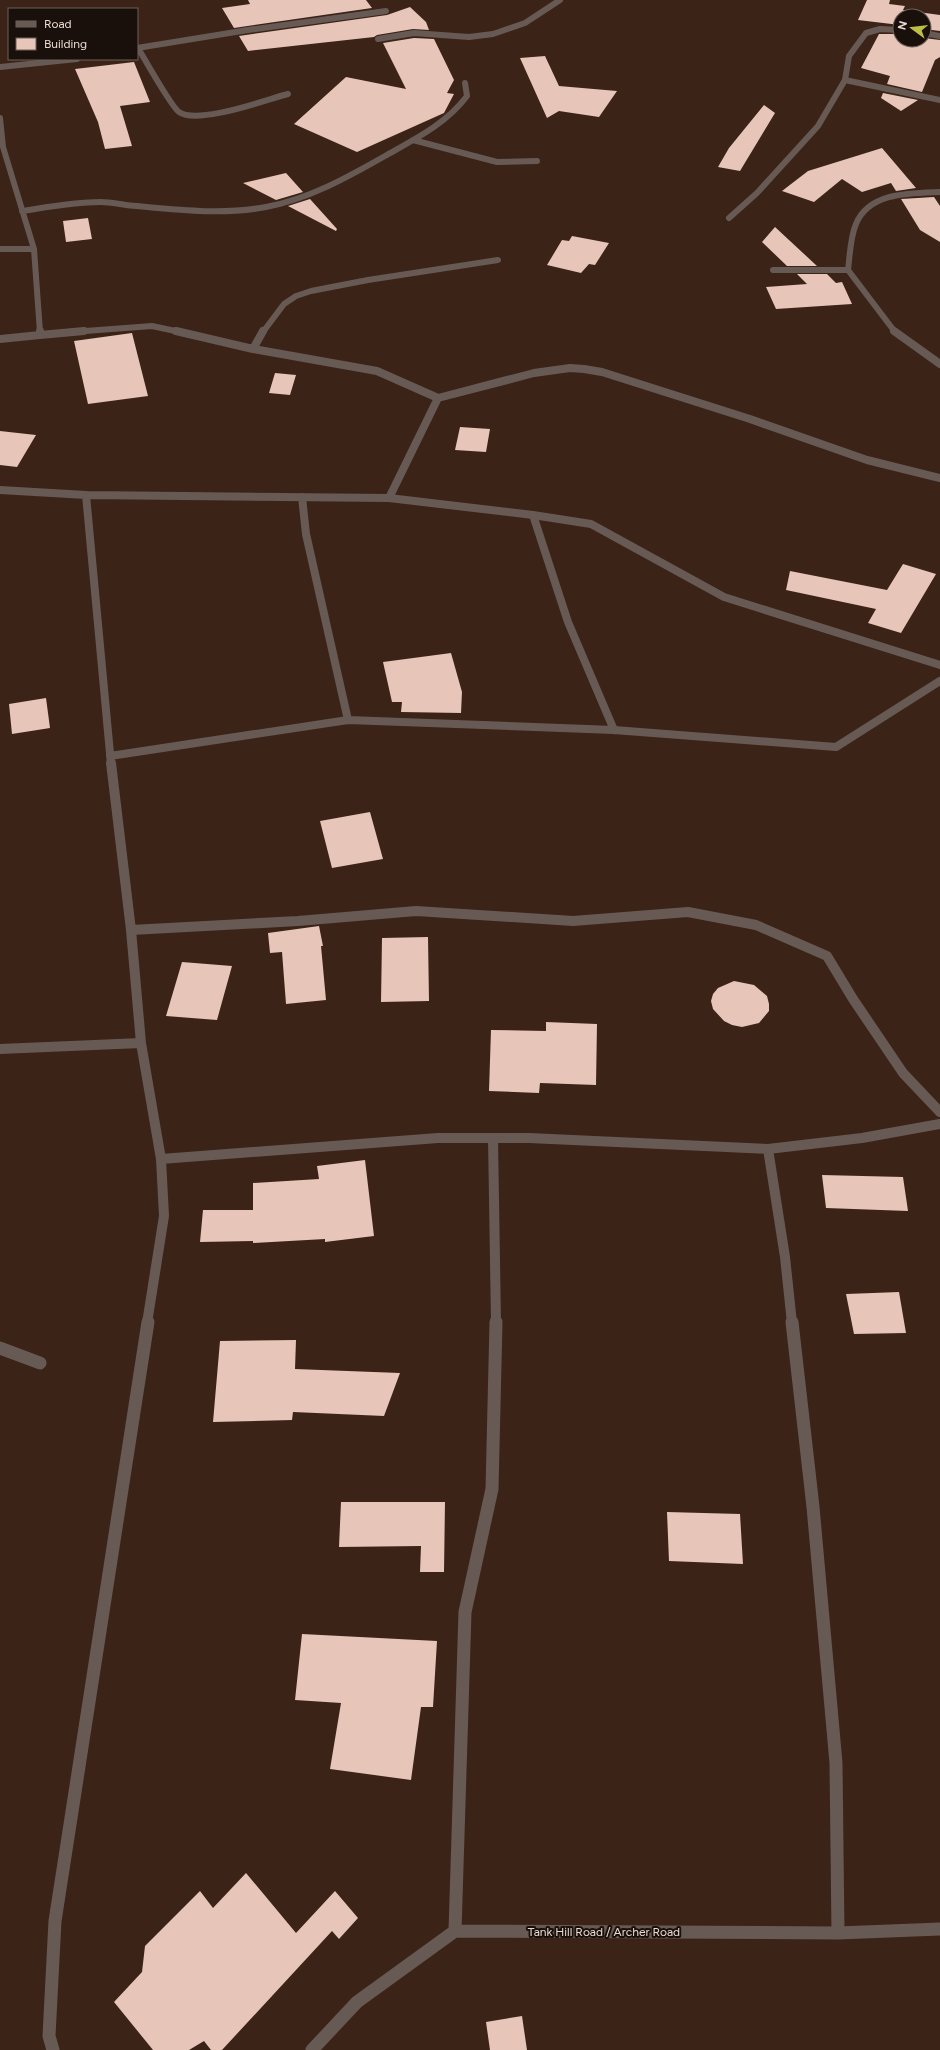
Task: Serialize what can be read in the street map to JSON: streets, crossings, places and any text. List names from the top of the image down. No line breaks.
{"streets":{"street":["Tank Hill Road / Archer Road"]},"legend":["Road","Building"],"north":"left"}
